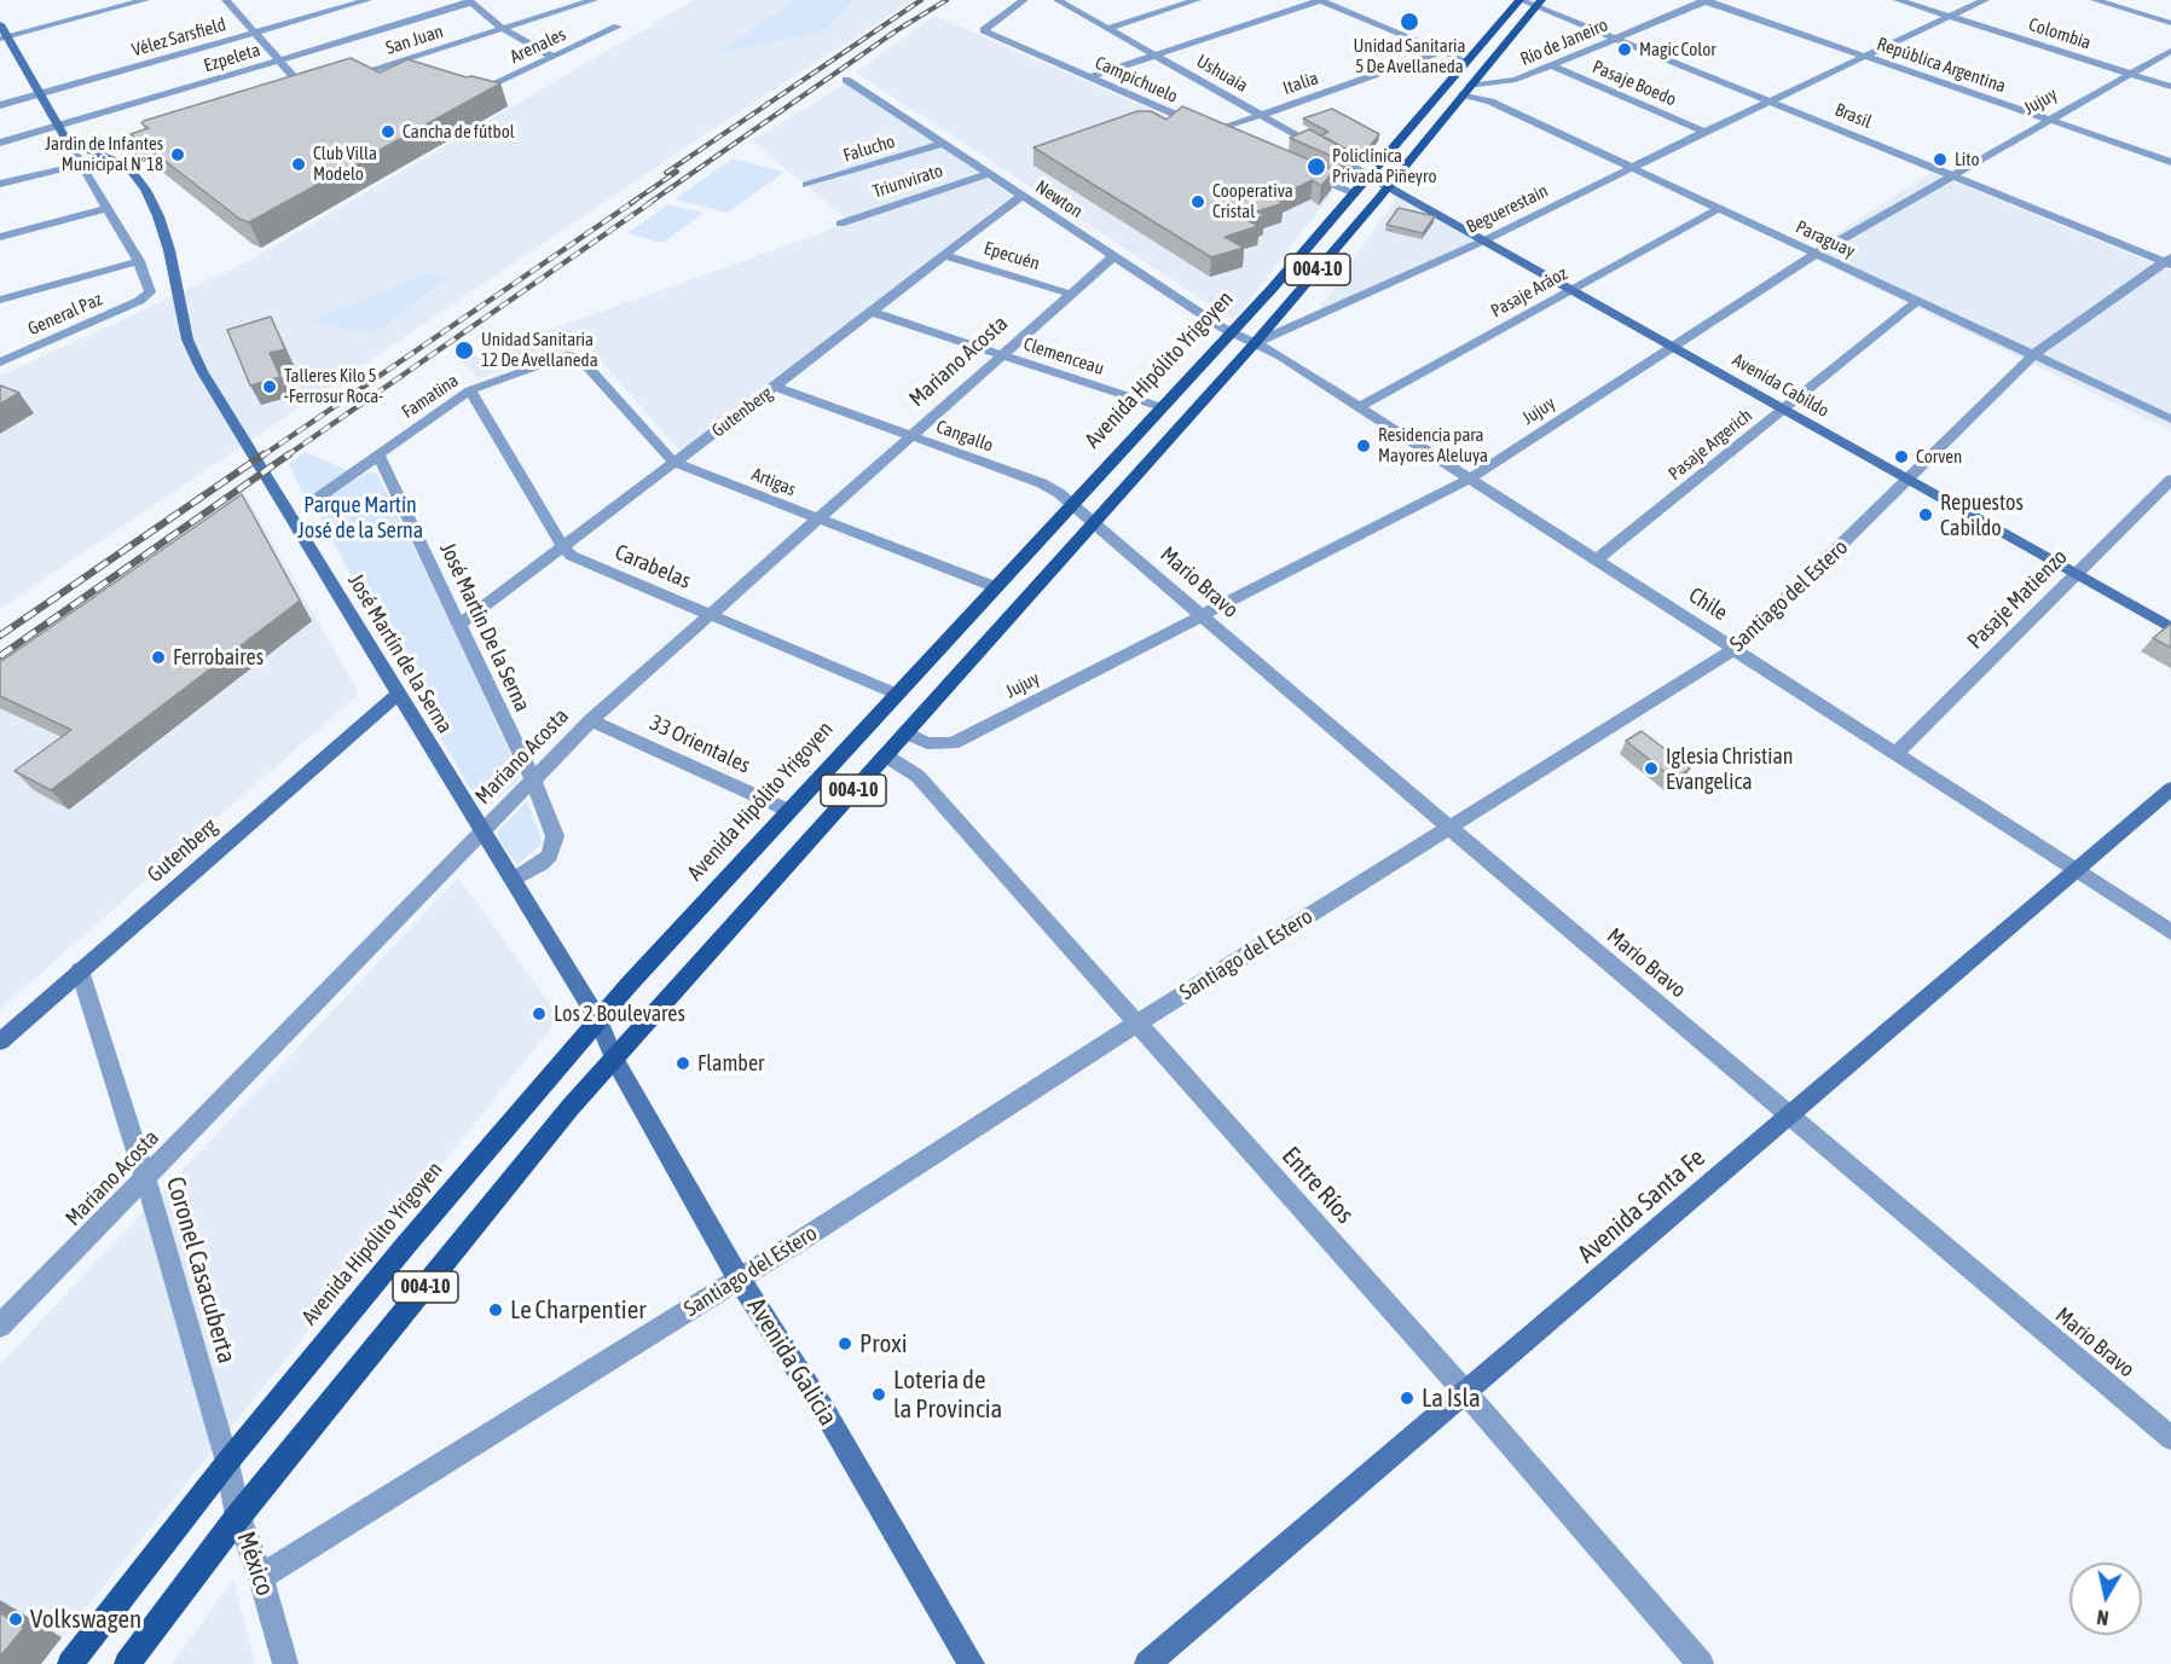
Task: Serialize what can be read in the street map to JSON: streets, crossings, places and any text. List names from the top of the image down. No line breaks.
{"streets":{"main road":["004-10","Avenida Hipólito Yrigoyen"],"street":["Colombia","Vélez Sarsfield","San Juan","Río de Janeiro","Arenales","Ezpeleta","República Argentina","Ushuaia","Campichuelo","Italia","Pasaje Boedo","Jujuy","Brasil","Falucho","Triunvirato","Newton","Beguerestain","Paraguay","Epecuén","Pasaje Aráoz","General Paz","Clemenceau","Mariano Acosta","Avenida Cabildo","Famatina","Gutenberg","Cangallo","Pasaje Argerich","Artigas","Carabelas","Mario Bravo","Santiago del Estero","Pasaje Matienzo","Chile","José Martín De la Serna","José Martín de la Serna","33 Orientales","Entre Ríos","Avenida Santa Fe","Coronel Casacuberta","Avenida Galicia","México"]},"crossings":[["Colombia","Jujuy"],["Colombia","Beguerestain"],["Río de Janeiro","República Argentina"],["Río de Janeiro","Pasaje Boedo"],["Río de Janeiro","Brasil"],["Río de Janeiro","Paraguay"],["Río de Janeiro","004-10"],["República Argentina","Jujuy"],["República Argentina","Beguerestain"],["Ushuaia","Italia"],["Ushuaia","Avenida Hipólito Yrigoyen"],["Ushuaia","Avenida Cabildo"],["Campichuelo","Italia"],["Pasaje Boedo","Beguerestain"],["Jujuy","Brasil"],["Jujuy","Paraguay"],["Jujuy","004-10"],["Jujuy","Avenida Cabildo"],["Jujuy","Mario Bravo"],["Jujuy","Chile"],["Brasil","Beguerestain"],["Brasil","004-10"],["Brasil","Avenida Hipólito Yrigoyen"],["Brasil","Santiago del Estero"],["Falucho","Newton"],["Triunvirato","Newton"],["Newton","Beguerestain"],["Newton","004-10"],["Newton","Mariano Acosta"],["Newton","Avenida Hipólito Yrigoyen"],["Newton","Gutenberg"],["Newton","Chile"],["Beguerestain","Paraguay"],["Beguerestain","004-10"],["Beguerestain","Avenida Cabildo"],["Beguerestain","Chile"],["Paraguay","004-10"],["Paraguay","Pasaje Aráoz"],["Paraguay","Pasaje Argerich"],["Paraguay","Santiago del Estero"],["Epecuén","Mariano Acosta"],["Epecuén","Gutenberg"],["004-10","Avenida Cabildo"],["004-10","Cangallo"],["004-10","Mario Bravo"],["004-10","Chile"],["004-10","José Martín de la Serna"],["004-10","Entre Ríos"],["004-10","Avenida Galicia"],["004-10","México"],["Pasaje Aráoz","Avenida Cabildo"],["Pasaje Aráoz","Chile"],["Clemenceau","Mariano Acosta"],["Clemenceau","Avenida Hipólito Yrigoyen"],["Clemenceau","Gutenberg"],["Mariano Acosta","Cangallo"],["Mariano Acosta","Artigas"],["Mariano Acosta","Carabelas"],["Mariano Acosta","José Martín De la Serna"],["Mariano Acosta","José Martín de la Serna"],["Mariano Acosta","33 Orientales"],["Mariano Acosta","Coronel Casacuberta"],["Avenida Hipólito Yrigoyen","Avenida Cabildo"],["Avenida Hipólito Yrigoyen","Cangallo"],["Avenida Hipólito Yrigoyen","Artigas"],["Avenida Hipólito Yrigoyen","Carabelas"],["Avenida Hipólito Yrigoyen","José Martín de la Serna"],["Avenida Hipólito Yrigoyen","33 Orientales"],["Avenida Hipólito Yrigoyen","Coronel Casacuberta"],["Avenida Hipólito Yrigoyen","México"],["Avenida Cabildo","Pasaje Argerich"],["Avenida Cabildo","Santiago del Estero"],["Avenida Cabildo","Pasaje Matienzo"],["Famatina","Artigas"],["Famatina","Carabelas"],["Famatina","José Martín De la Serna"],["Gutenberg","Cangallo"],["Gutenberg","Artigas"],["Gutenberg","Carabelas"],["Gutenberg","José Martín De la Serna"],["Gutenberg","José Martín de la Serna"],["Gutenberg","Coronel Casacuberta"],["Cangallo","Mario Bravo"],["Pasaje Argerich","Chile"],["Mario Bravo","Santiago del Estero"],["Mario Bravo","Avenida Santa Fe"],["Santiago del Estero","Chile"],["Santiago del Estero","Entre Ríos"],["Santiago del Estero","Avenida Galicia"],["Santiago del Estero","México"],["Pasaje Matienzo","Chile"],["Chile","Avenida Santa Fe"],["José Martín De la Serna","José Martín de la Serna"],["José Martín de la Serna","Avenida Galicia"],["Entre Ríos","Avenida Santa Fe"],["Coronel Casacuberta","México"]],"parks":["Parque Martín José de la Serna"],"places":["Unidad Sanitaria 5 De Avellaneda","Magic Color","Cancha de fútbol","Jardin de Infantes Municipal N°18","Lito","Club Villa Modelo","Policlínica Privada Piñeyro","Cooperativa Cristal","Unidad Sanitaria 12 De Avellaneda","Talleres Kilo 5 -Ferrosur Roca-","Residencia para Mayores Aleluya","Corven","Repuestos Cabildo","Ferrobaires","Iglesia Christian Evangelica","Los 2 Boulevares","Flamber","Le Charpentier","Proxi","Loteria de la Provincia","La Isla","Volkswagen"],"north":"bottom"}
